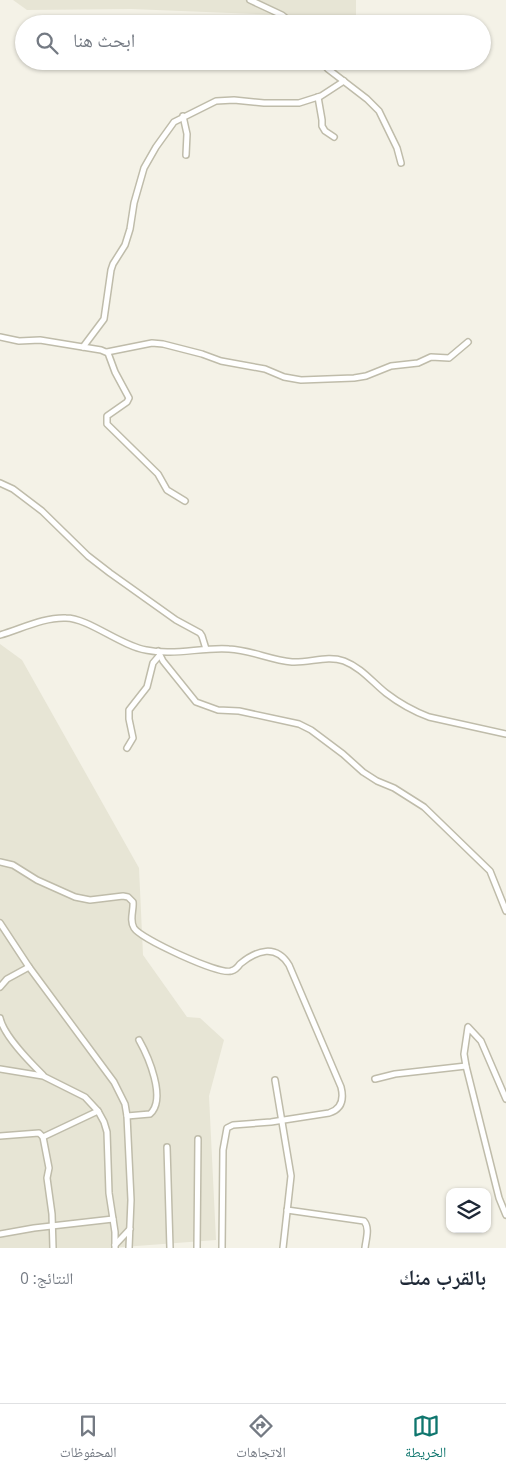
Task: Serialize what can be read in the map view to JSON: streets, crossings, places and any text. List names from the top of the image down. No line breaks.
{"page":{"search":"ابحث هنا","heading":["بالقرب منك","النتائج: 0"],"nav":["الخريطة","الاتجاهات","المحفوظات"]}}
